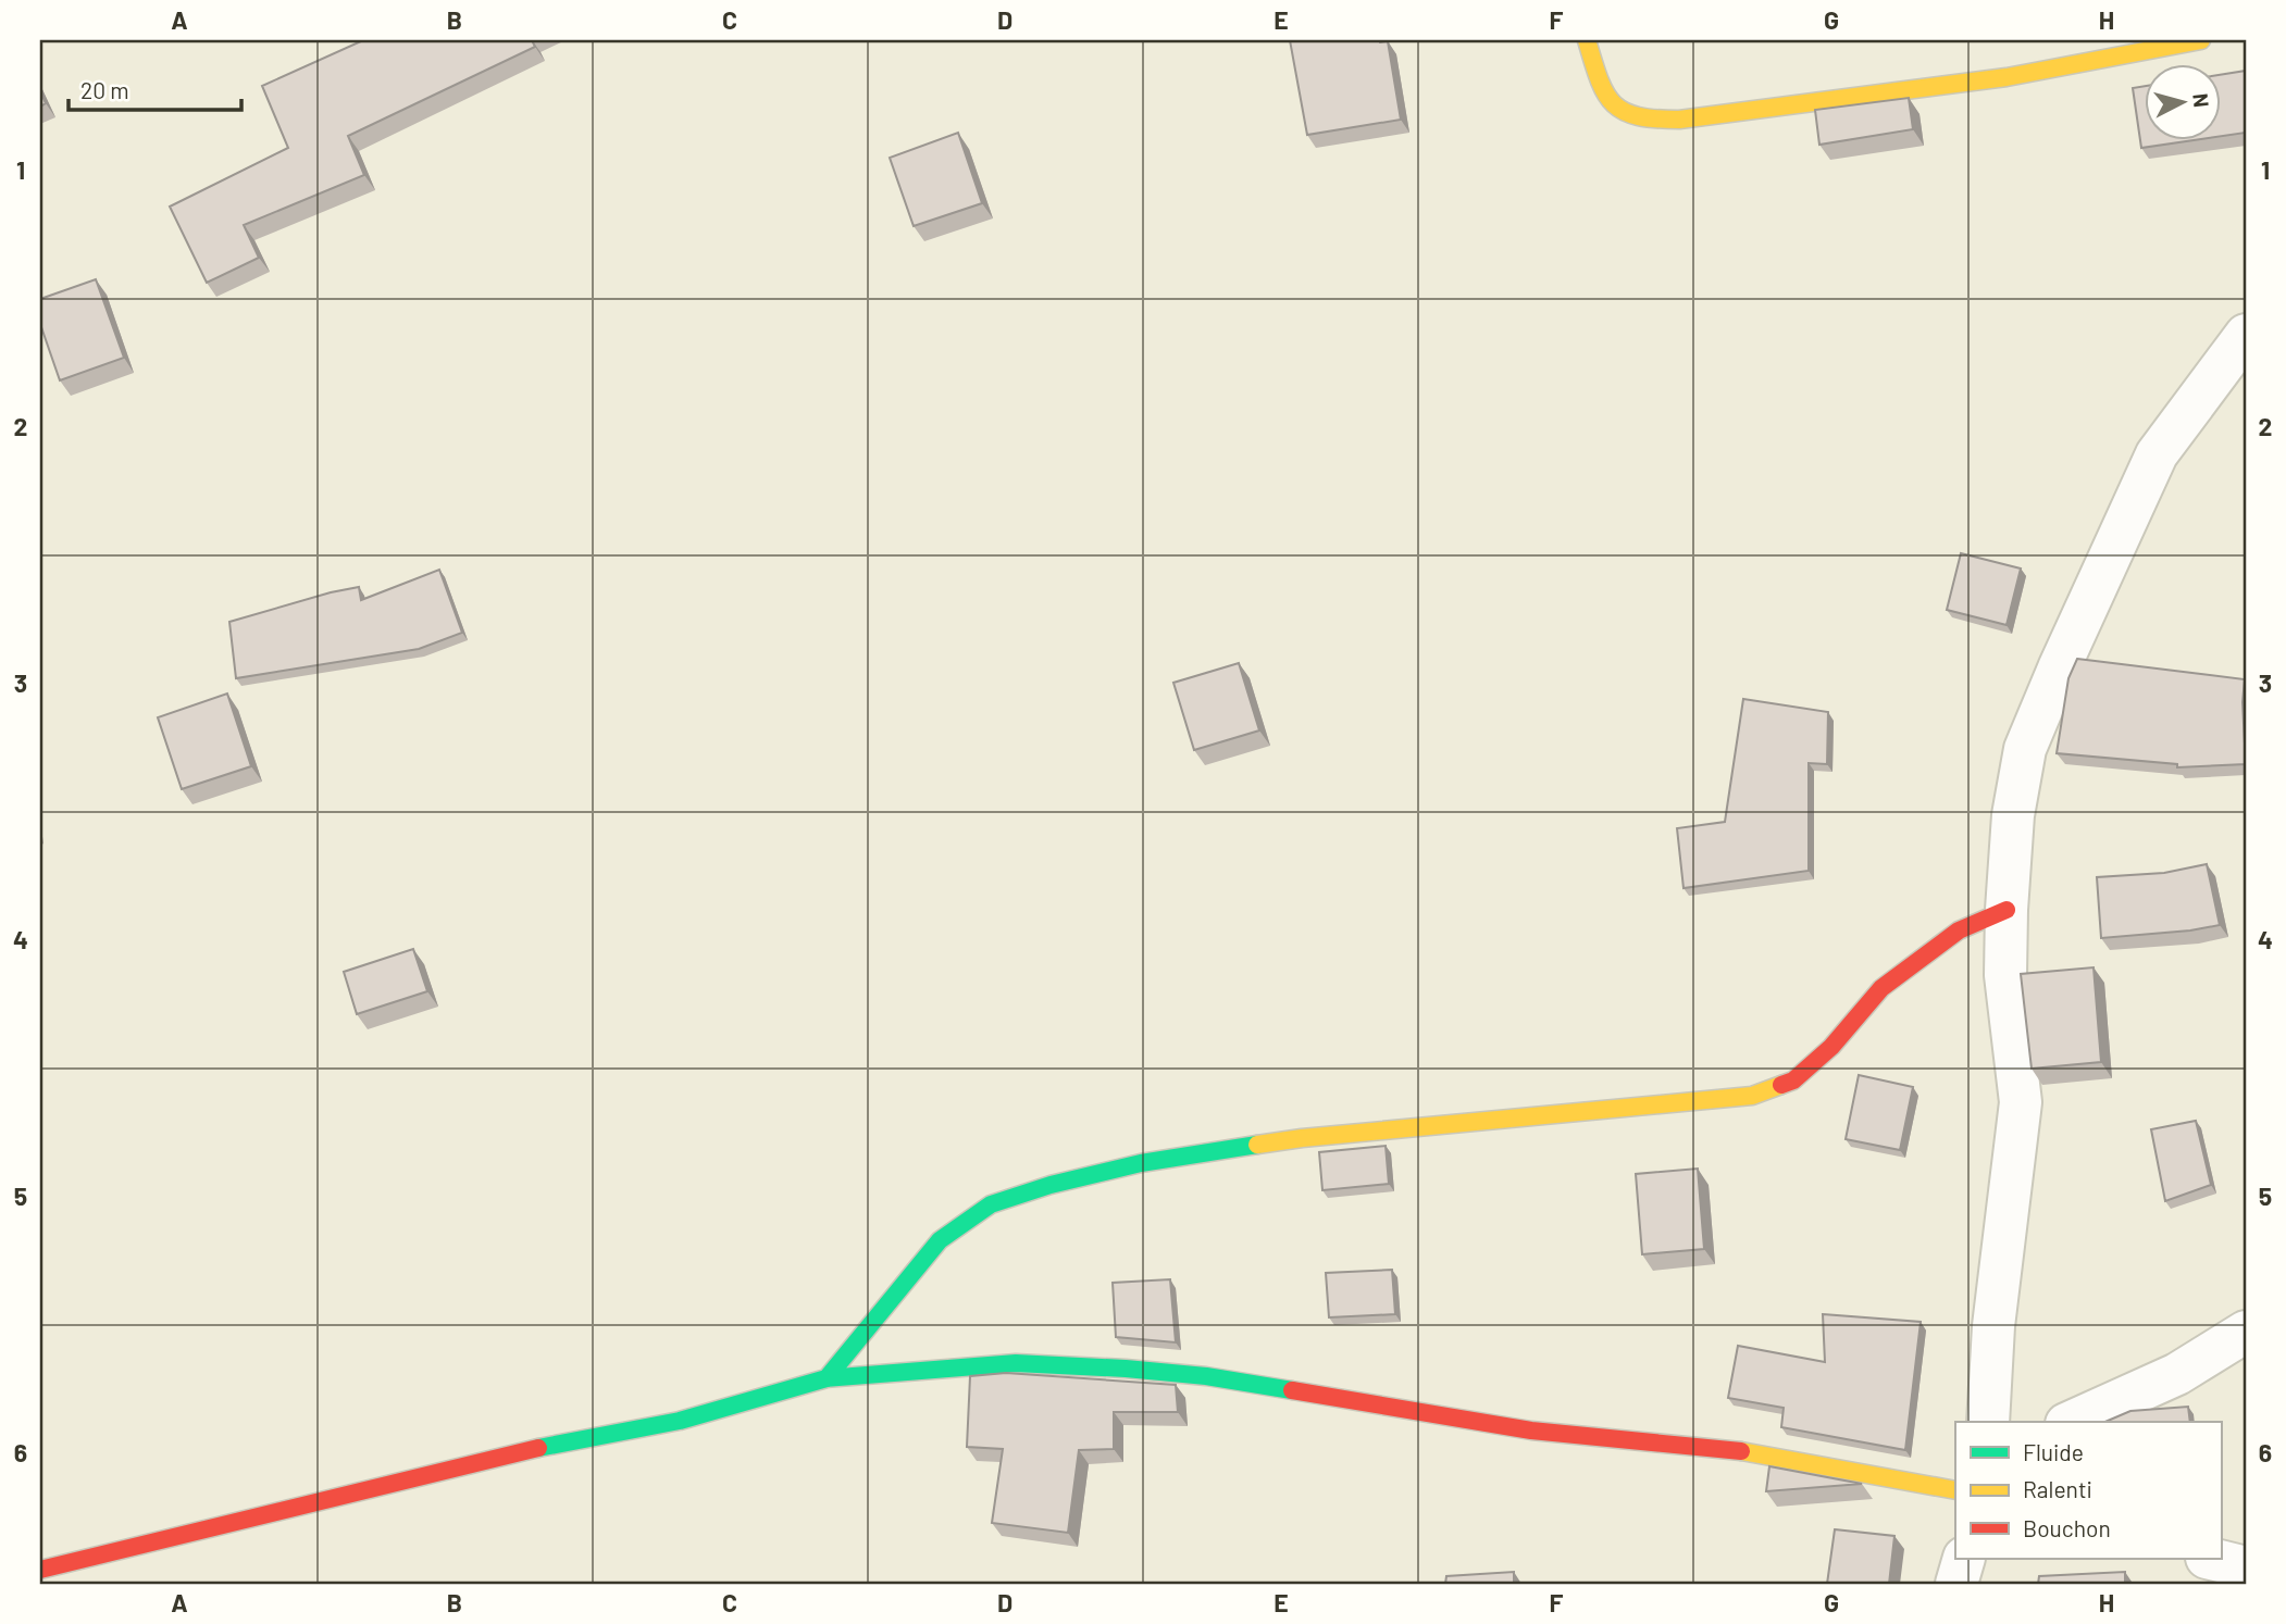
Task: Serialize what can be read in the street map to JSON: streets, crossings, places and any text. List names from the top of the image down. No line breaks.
{"legend":["Fluide","Ralenti","Bouchon"],"scale_bar":"20 m","north":"right","grid":{"columns":["A","B","C","D","E","F","G","H"],"rows":["1","2","3","4","5","6"]}}
